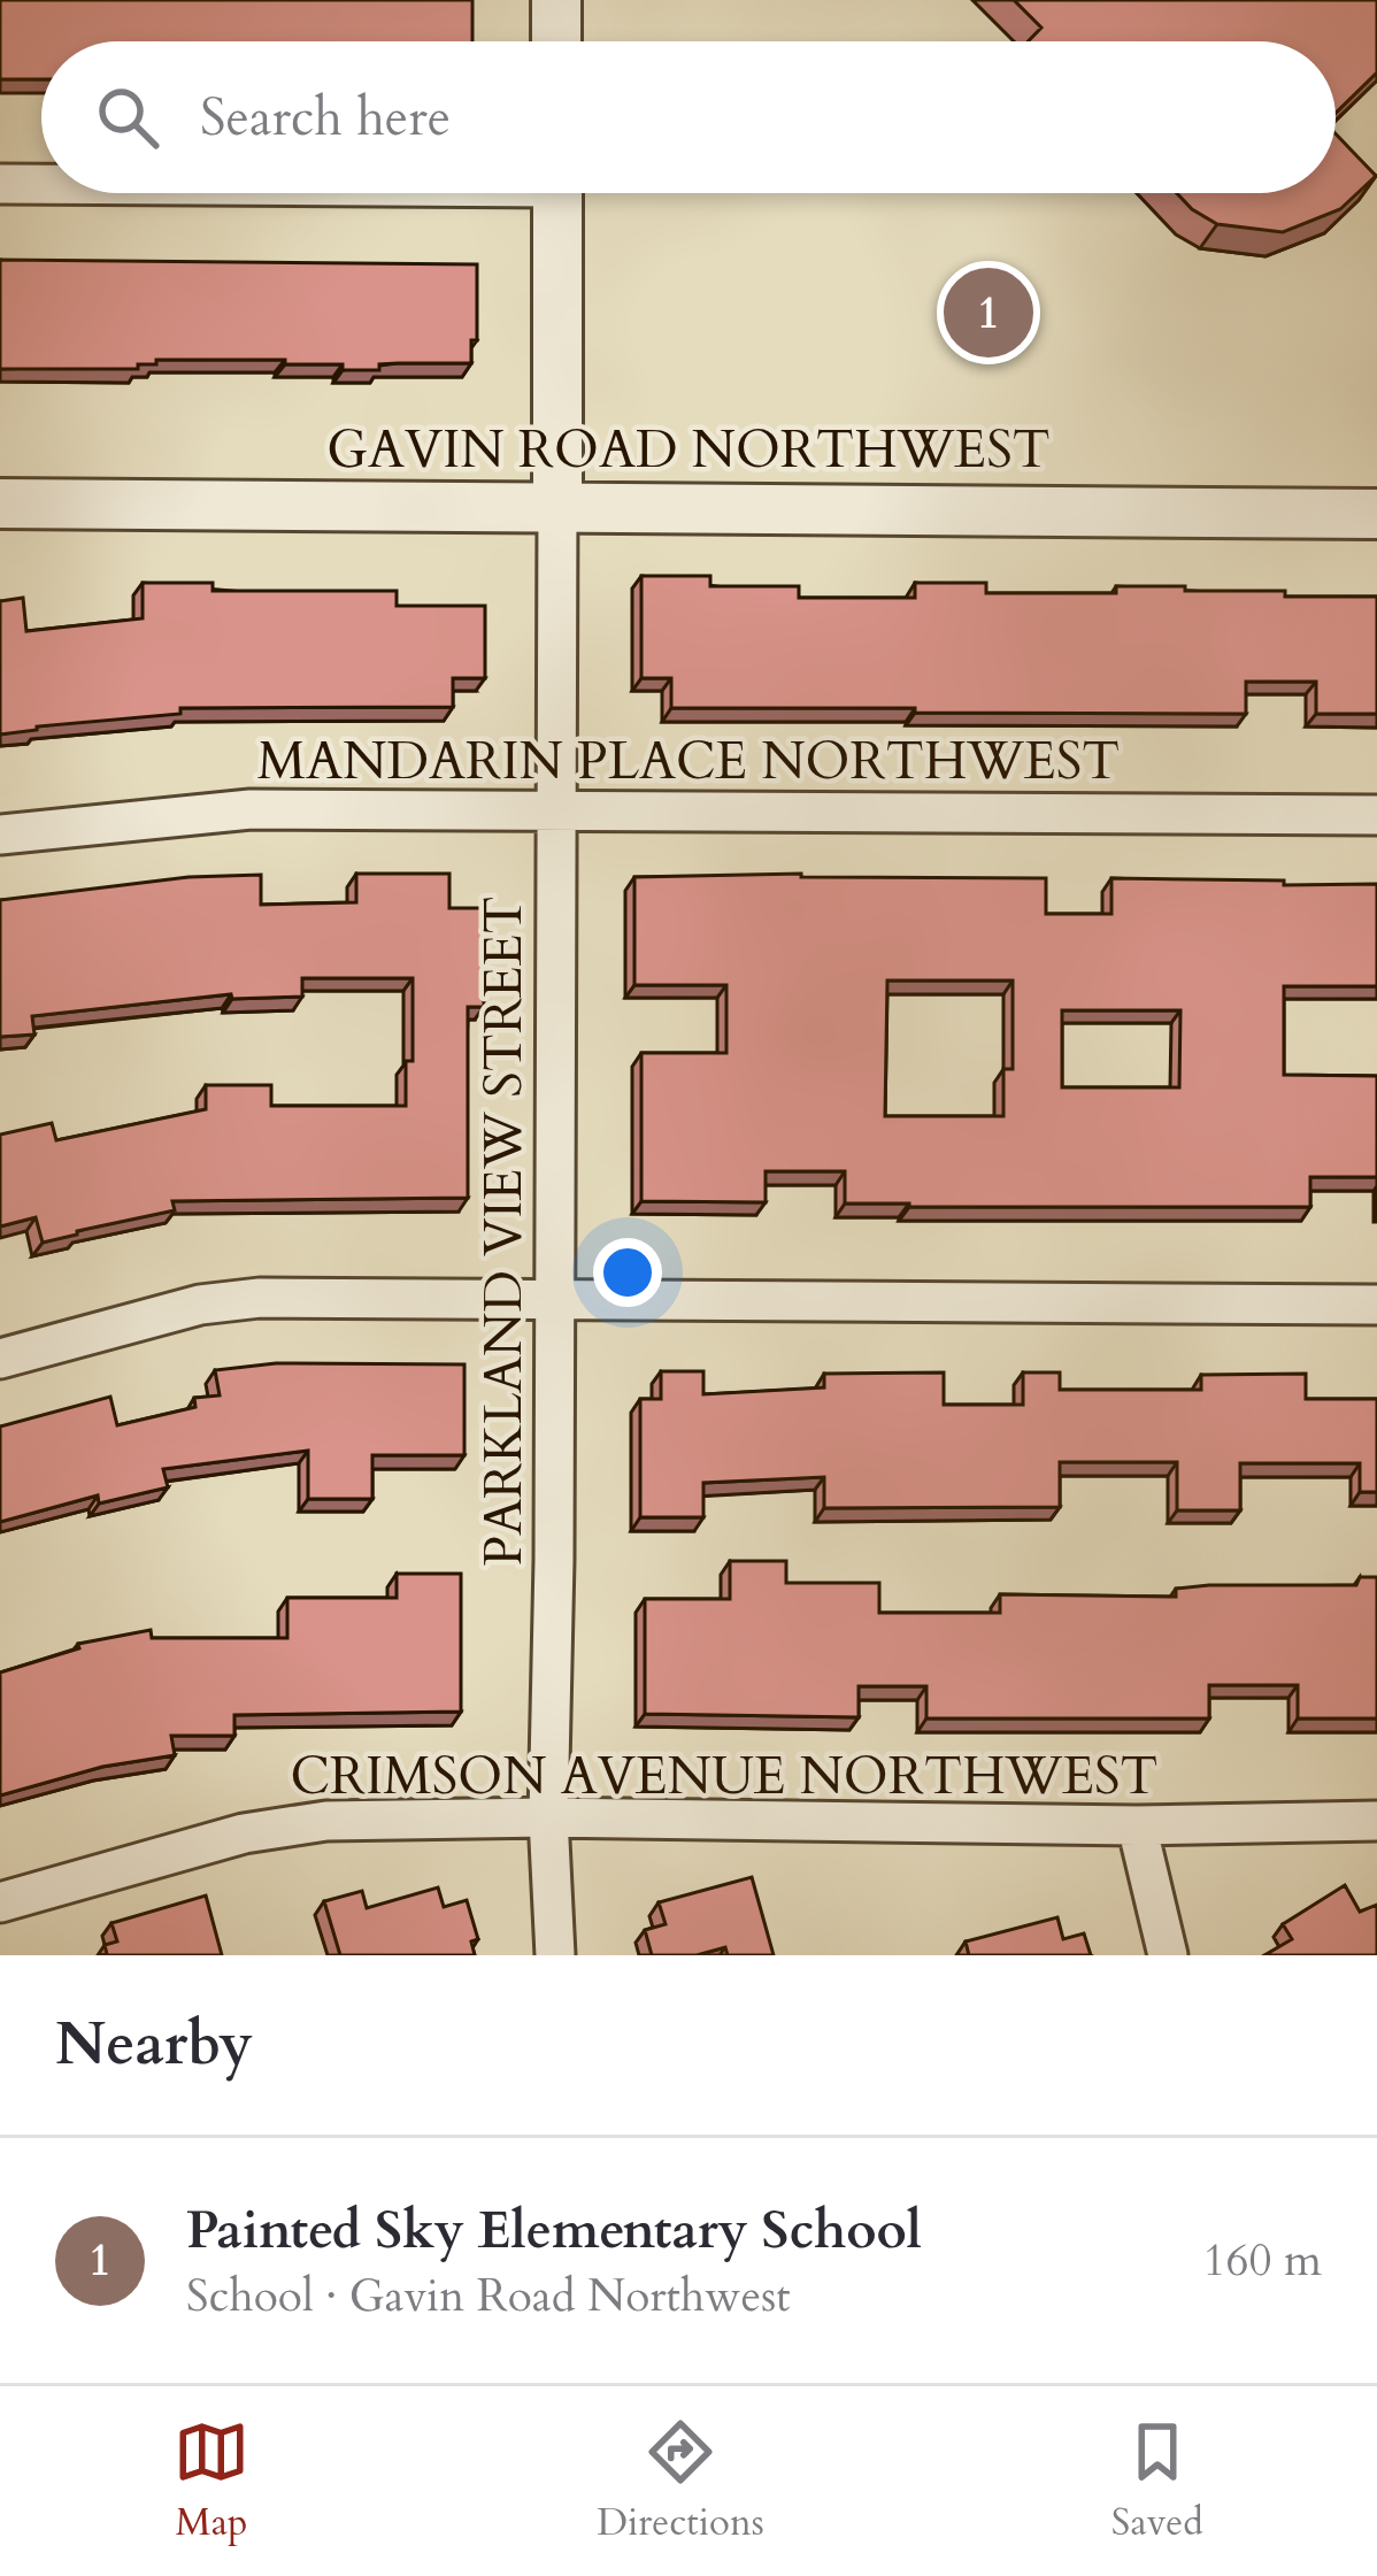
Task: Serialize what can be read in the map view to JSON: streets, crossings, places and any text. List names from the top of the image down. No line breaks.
{"streets":{"street":["GAVIN ROAD NORTHWEST","MANDARIN PLACE NORTHWEST","PARKLAND VIEW STREET","CRIMSON AVENUE NORTHWEST"]},"crossings":[["GAVIN ROAD NORTHWEST","PARKLAND VIEW STREET"],["MANDARIN PLACE NORTHWEST","PARKLAND VIEW STREET"],["PARKLAND VIEW STREET","CRIMSON AVENUE NORTHWEST"]],"page":{"search":"Search here","pins":"1","heading":"Nearby","list":[{"mark":"1","name":"Painted Sky Elementary School","note":"School · Gavin Road Northwest","value":"160 m"}],"nav":["Map","Directions","Saved"]}}
